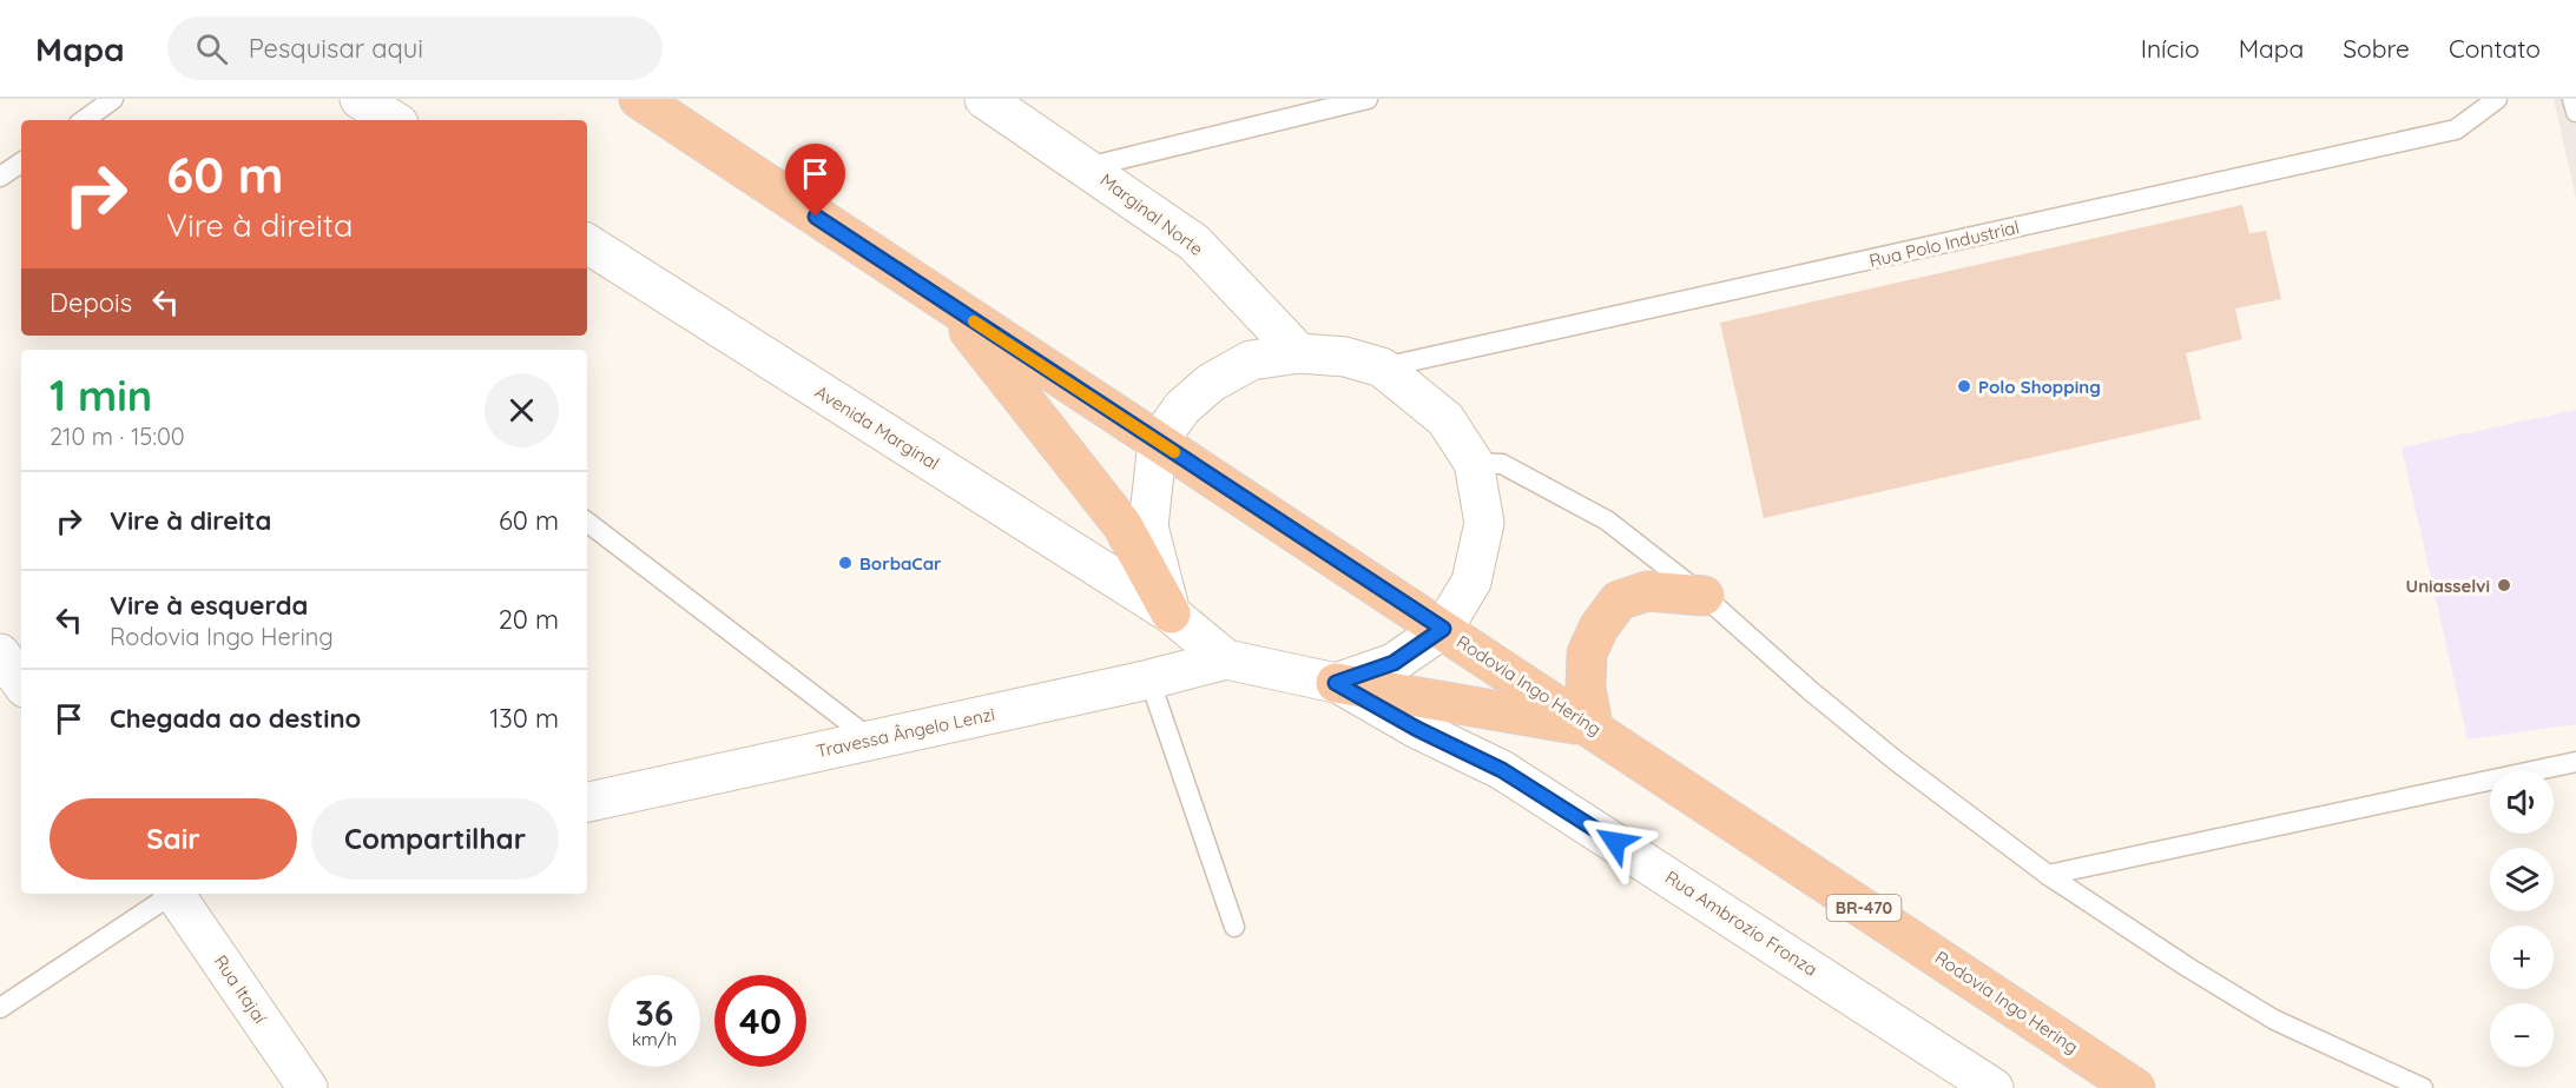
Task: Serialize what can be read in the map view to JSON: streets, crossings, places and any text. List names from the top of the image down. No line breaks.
{"streets":{"highway":["Rodovia Ingo Hering","BR-470"],"street":["Marginal Norte","Avenida Marginal","Travessa Ângelo Lenzi","Rua Ambrozio Fronza","Rua Itajaí"],"lane":["Rua Polo Industrial"]},"crossings":[["Avenida Marginal","Travessa Ângelo Lenzi"]],"places":["Polo Shopping","BorbaCar","Uniasselvi"],"page":{"header":"Mapa","search":"Pesquisar aqui","nav":["Início","Mapa","Sobre","Contato"],"turn":["60 m","Vire à direita"],"then":"Depois","heading":["1 min","210 m · 15:00"],"list":[{"name":"Vire à direita","value":"60 m"},{"name":"Vire à esquerda","note":"Rodovia Ingo Hering","value":"20 m"},{"name":"Chegada ao destino","value":"130 m"}],"map_buttons":["+","−"],"buttons":["Sair","Compartilhar"],"speed":"36 km/h","limit":"40"}}
